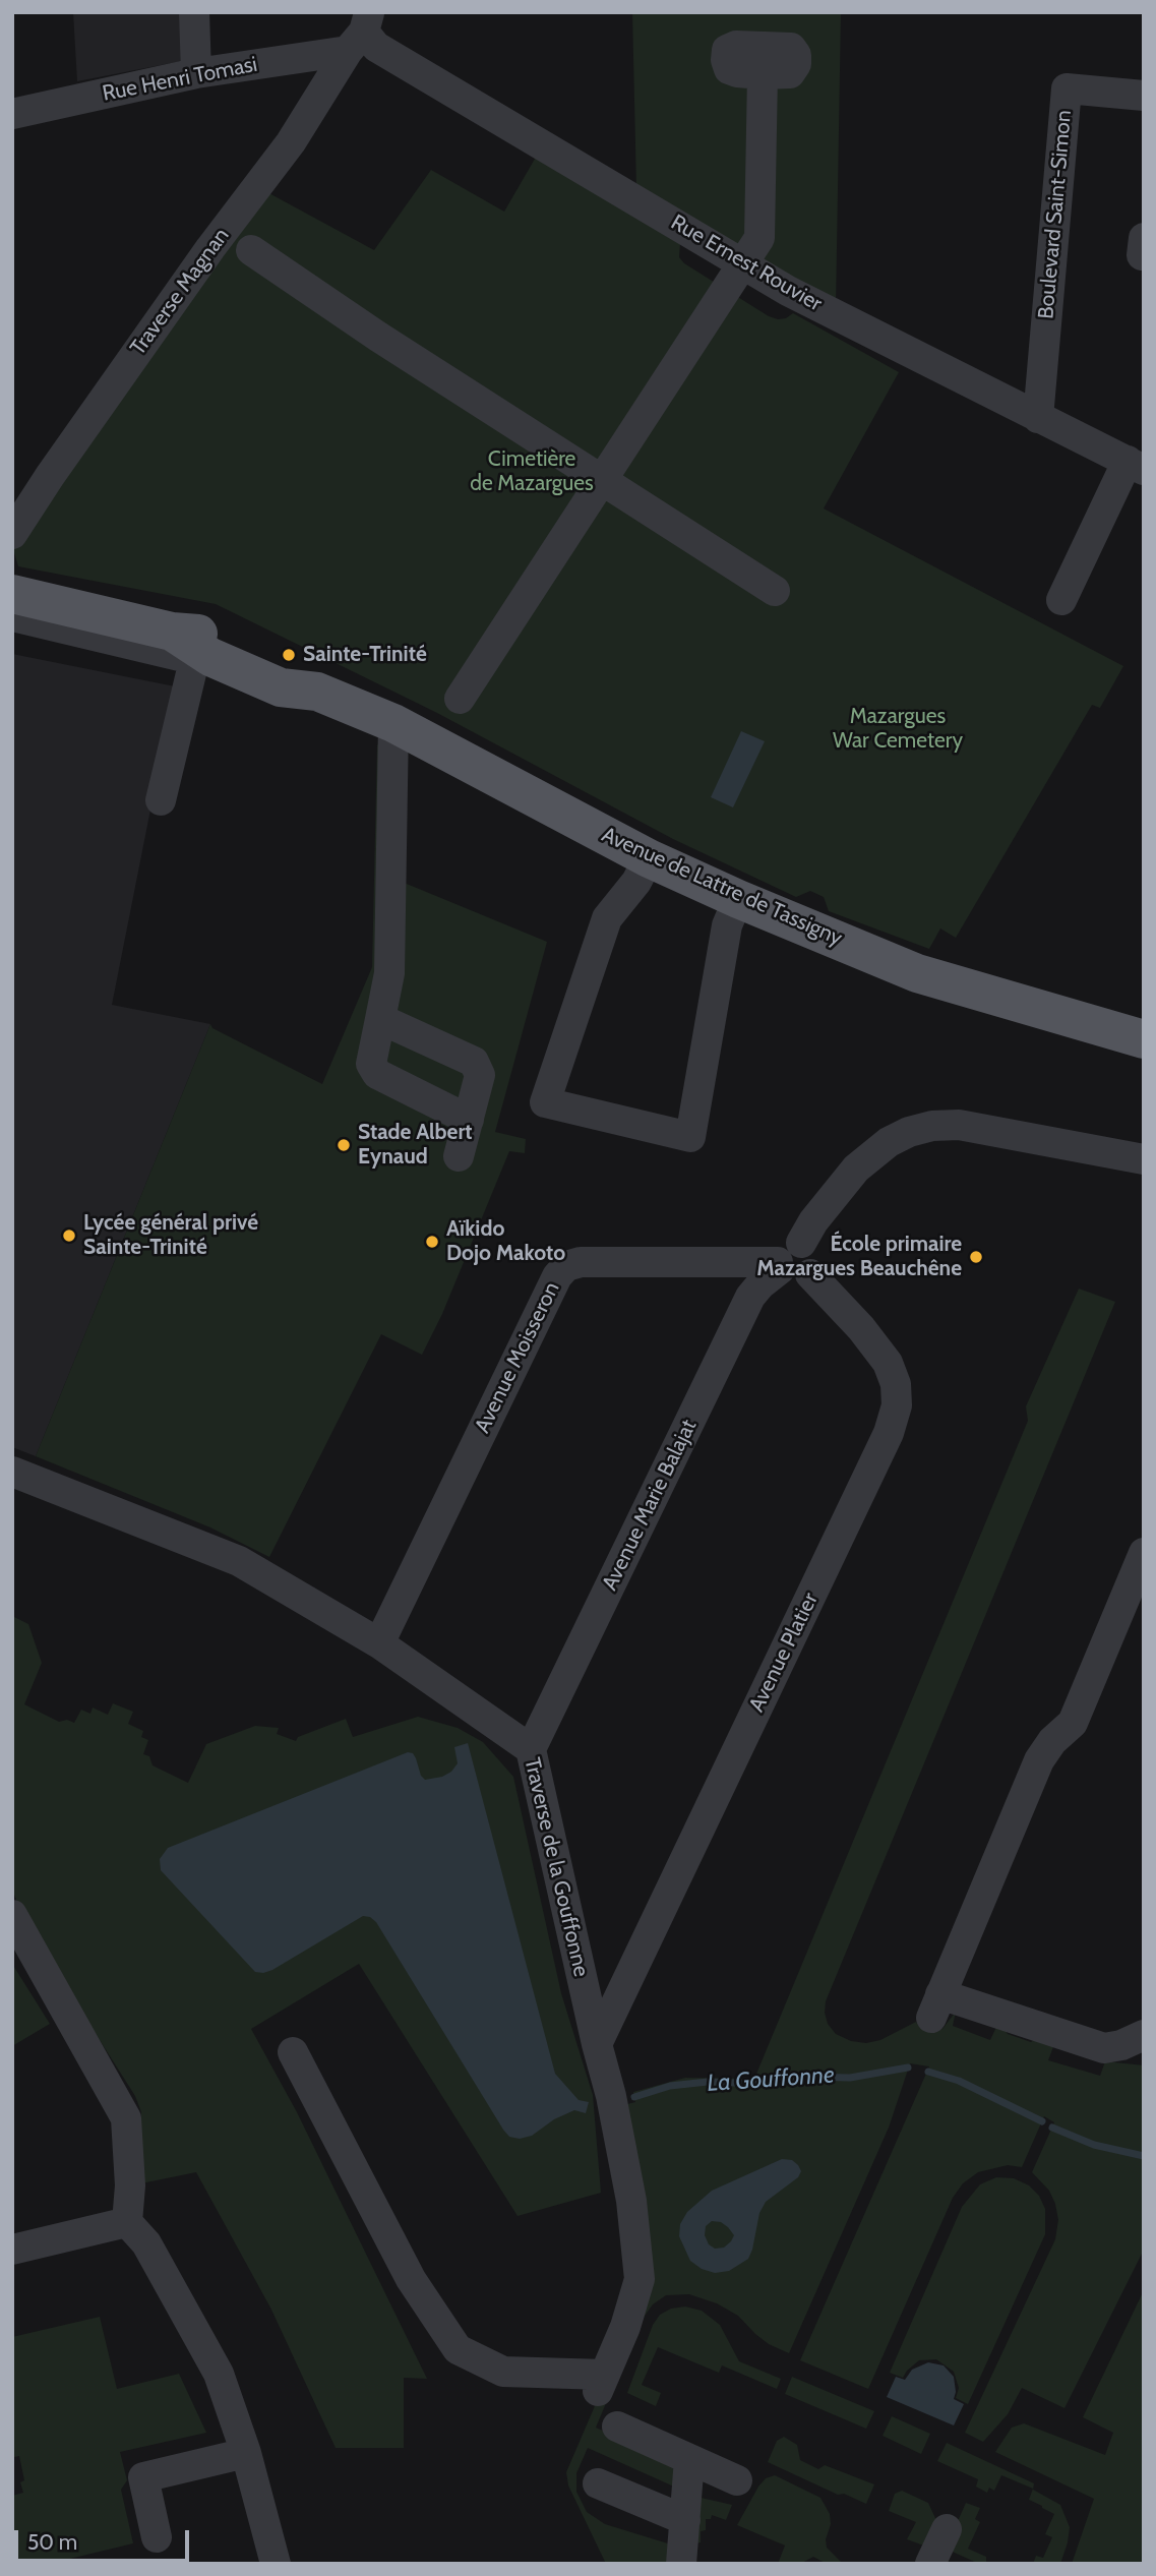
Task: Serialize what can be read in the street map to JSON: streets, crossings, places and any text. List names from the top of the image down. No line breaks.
{"streets":{"main road":["Avenue de Lattre de Tassigny"],"street":["Rue Henri Tomasi","Boulevard Saint-Simon","Rue Ernest Rouvier","Traverse Magnan","Avenue Moisseron","Avenue Marie Balajat","Avenue Platier","Traverse de la Gouffonne"]},"crossings":[["Rue Henri Tomasi","Rue Ernest Rouvier"],["Rue Henri Tomasi","Traverse Magnan"],["Boulevard Saint-Simon","Rue Ernest Rouvier"],["Rue Ernest Rouvier","Traverse Magnan"],["Avenue Moisseron","Avenue Marie Balajat"],["Avenue Moisseron","Avenue Platier"],["Avenue Moisseron","Traverse de la Gouffonne"],["Avenue Marie Balajat","Avenue Platier"],["Avenue Marie Balajat","Traverse de la Gouffonne"],["Avenue Platier","Traverse de la Gouffonne"]],"water":["La Gouffonne"],"parks":["Cimetière de Mazargues","Mazargues War Cemetery"],"places":["Sainte-Trinité","Stade Albert Eynaud","Lycée général privé Sainte-Trinité","Aïkido Dojo Makoto","École primaire Mazargues Beauchêne"],"scale_bar":"50 m"}
